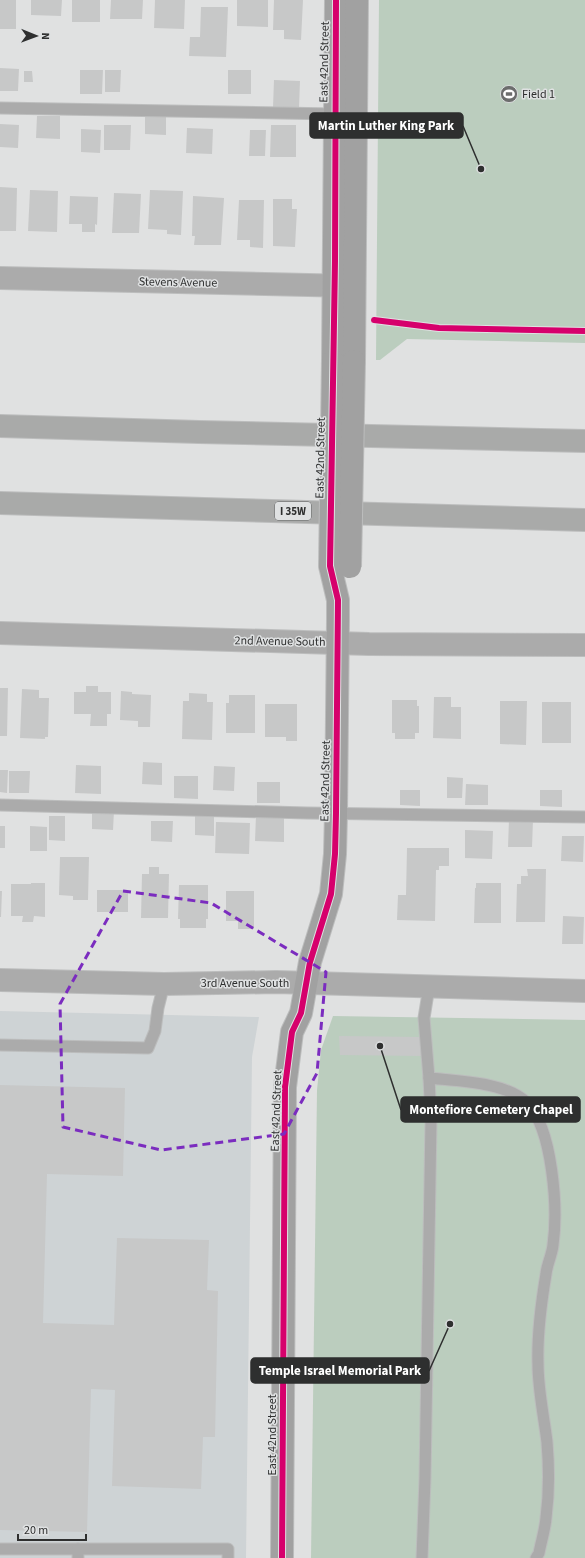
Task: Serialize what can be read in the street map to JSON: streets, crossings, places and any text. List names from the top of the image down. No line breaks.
{"streets":{"highway":["I 35W"],"street":["East 42nd Street","Stevens Avenue","2nd Avenue South","3rd Avenue South"]},"crossings":[["East 42nd Street","Stevens Avenue"],["East 42nd Street","2nd Avenue South"],["East 42nd Street","3rd Avenue South"]],"places":{"sports":["Field 1"],"other":["Martin Luther King Park","Montefiore Cemetery Chapel","Temple Israel Memorial Park"]},"scale_bar":"20 m","north":"right"}
